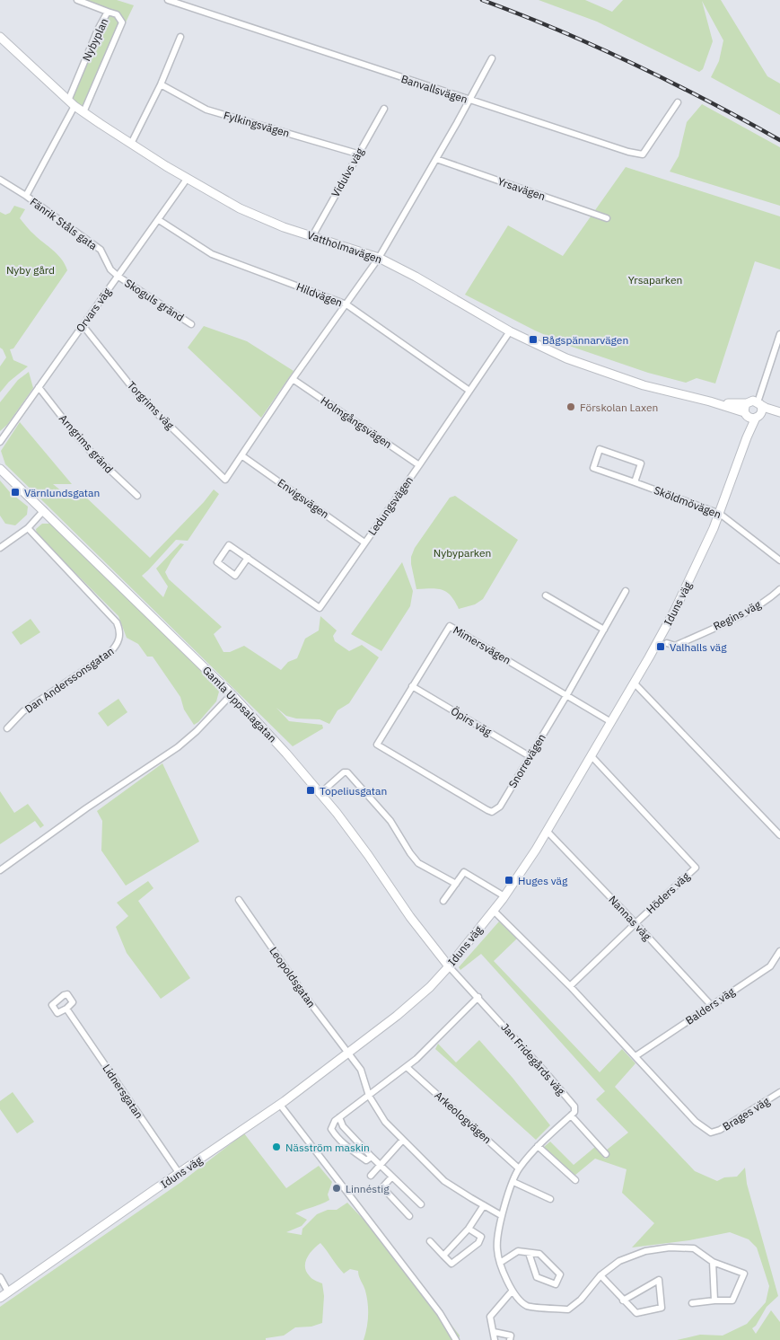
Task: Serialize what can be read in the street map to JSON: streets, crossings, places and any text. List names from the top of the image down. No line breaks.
{"streets":{"street":["Nybyplan","Banvallsvägen","Fylkingsvägen","Vidulvs väg","Yrsavägen","Fänrik Ståls gata","Vattholmavägen","Hildvägen","Skoguls gränd","Orvars väg","Torgrims väg","Holmgångsvägen","Arngrims gränd","Envigsvägen","Sköldmövägen","Ledungsvägen","Iduns väg","Regins väg","Mimersvägen","Dan Anderssonsgatan","Gamla Uppsalagatan","Öpirs väg","Snorrevägen","Höders väg","Nannas väg","Leopoldsgatan","Balders väg","Jan Fridegårds väg","Lidnersgatan","Brages väg","Arkeologvägen"]},"crossings":[["Nybyplan","Fänrik Ståls gata"],["Nybyplan","Vattholmavägen"],["Fylkingsvägen","Vidulvs väg"],["Vidulvs väg","Vattholmavägen"],["Fänrik Ståls gata","Skoguls gränd"],["Fänrik Ståls gata","Orvars väg"],["Vattholmavägen","Orvars väg"],["Vattholmavägen","Ledungsvägen"],["Vattholmavägen","Iduns väg"],["Hildvägen","Orvars väg"],["Hildvägen","Ledungsvägen"],["Skoguls gränd","Orvars väg"],["Orvars väg","Torgrims väg"],["Orvars väg","Arngrims gränd"],["Torgrims väg","Envigsvägen"],["Holmgångsvägen","Ledungsvägen"],["Envigsvägen","Ledungsvägen"],["Sköldmövägen","Iduns väg"],["Iduns väg","Mimersvägen"],["Iduns väg","Gamla Uppsalagatan"],["Iduns väg","Höders väg"],["Iduns väg","Nannas väg"],["Iduns väg","Leopoldsgatan"],["Iduns väg","Jan Fridegårds väg"],["Iduns väg","Lidnersgatan"],["Mimersvägen","Öpirs väg"],["Mimersvägen","Snorrevägen"],["Gamla Uppsalagatan","Jan Fridegårds väg"],["Öpirs väg","Snorrevägen"],["Höders väg","Nannas väg"],["Nannas väg","Balders väg"],["Balders väg","Brages väg"]],"parks":["Nyby gård","Yrsaparken","Nybyparken"],"places":{"transit":["Bågspännarvägen","Värnlundsgatan","Valhalls väg","Topeliusgatan","Huges väg"],"other":["Förskolan Laxen","Näsström maskin","Linnéstig"]}}
